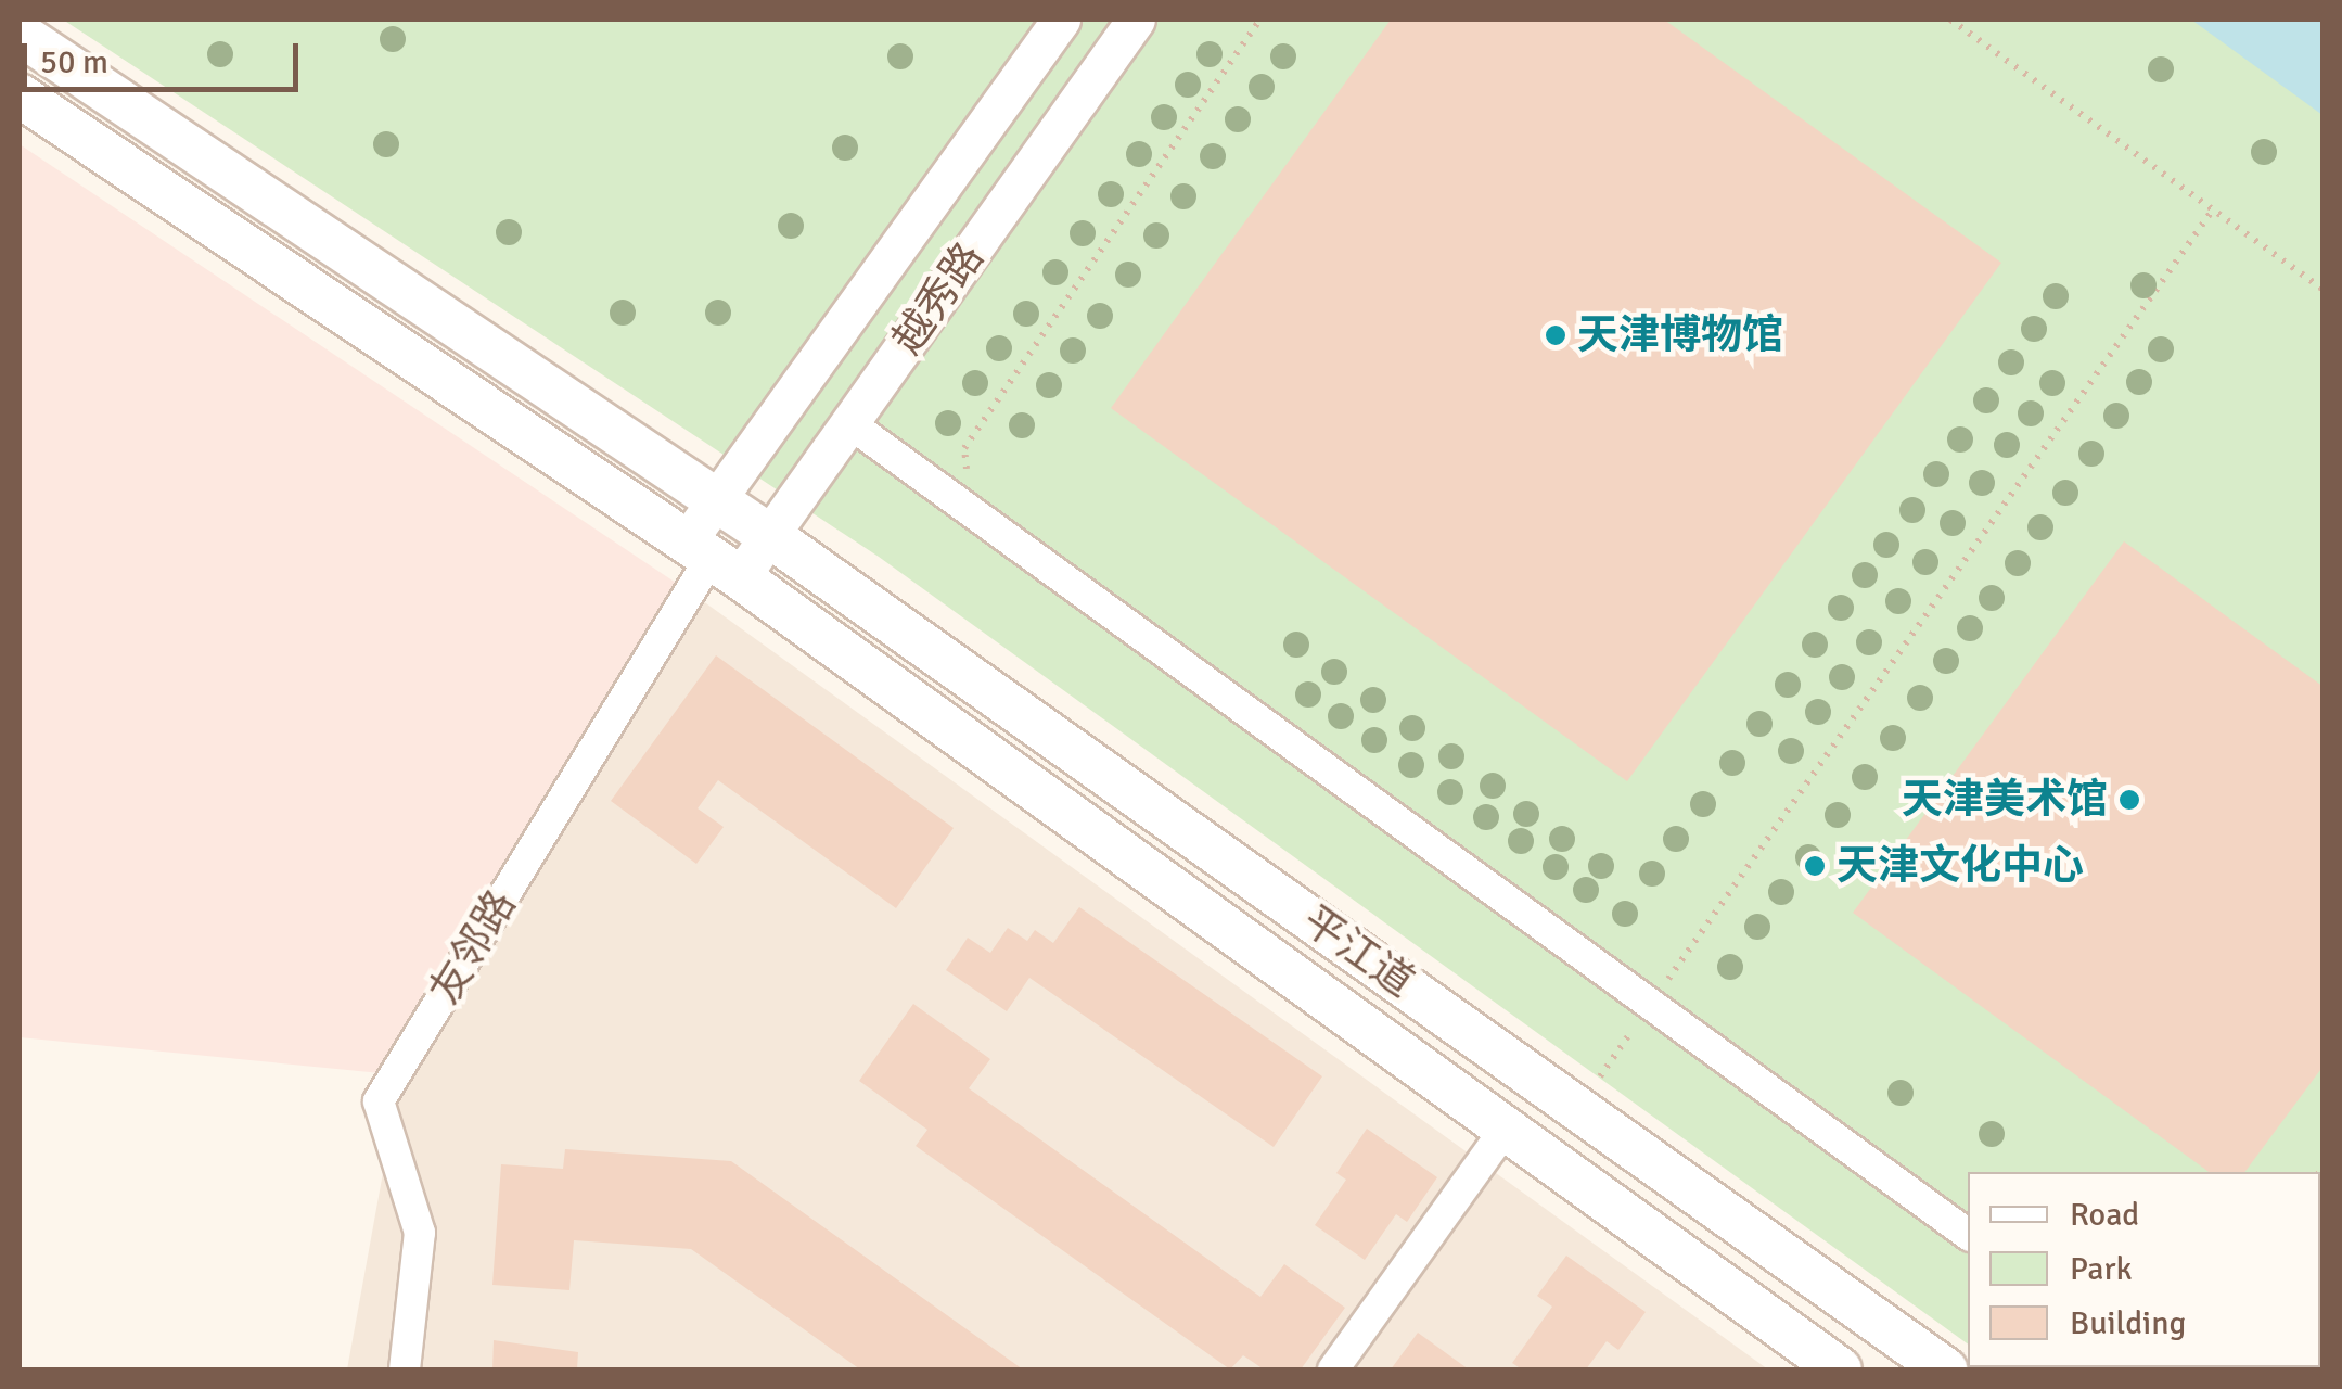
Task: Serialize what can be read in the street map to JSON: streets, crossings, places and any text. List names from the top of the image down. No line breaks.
{"streets":{"main road":["平江道"],"street":["越秀路","友邻路"]},"crossings":[["越秀路","友邻路"],["越秀路","平江道"],["友邻路","平江道"]],"places":["天津博物馆","天津美术馆","天津文化中心"],"legend":["Road","Park","Building"],"scale_bar":"50 m"}
